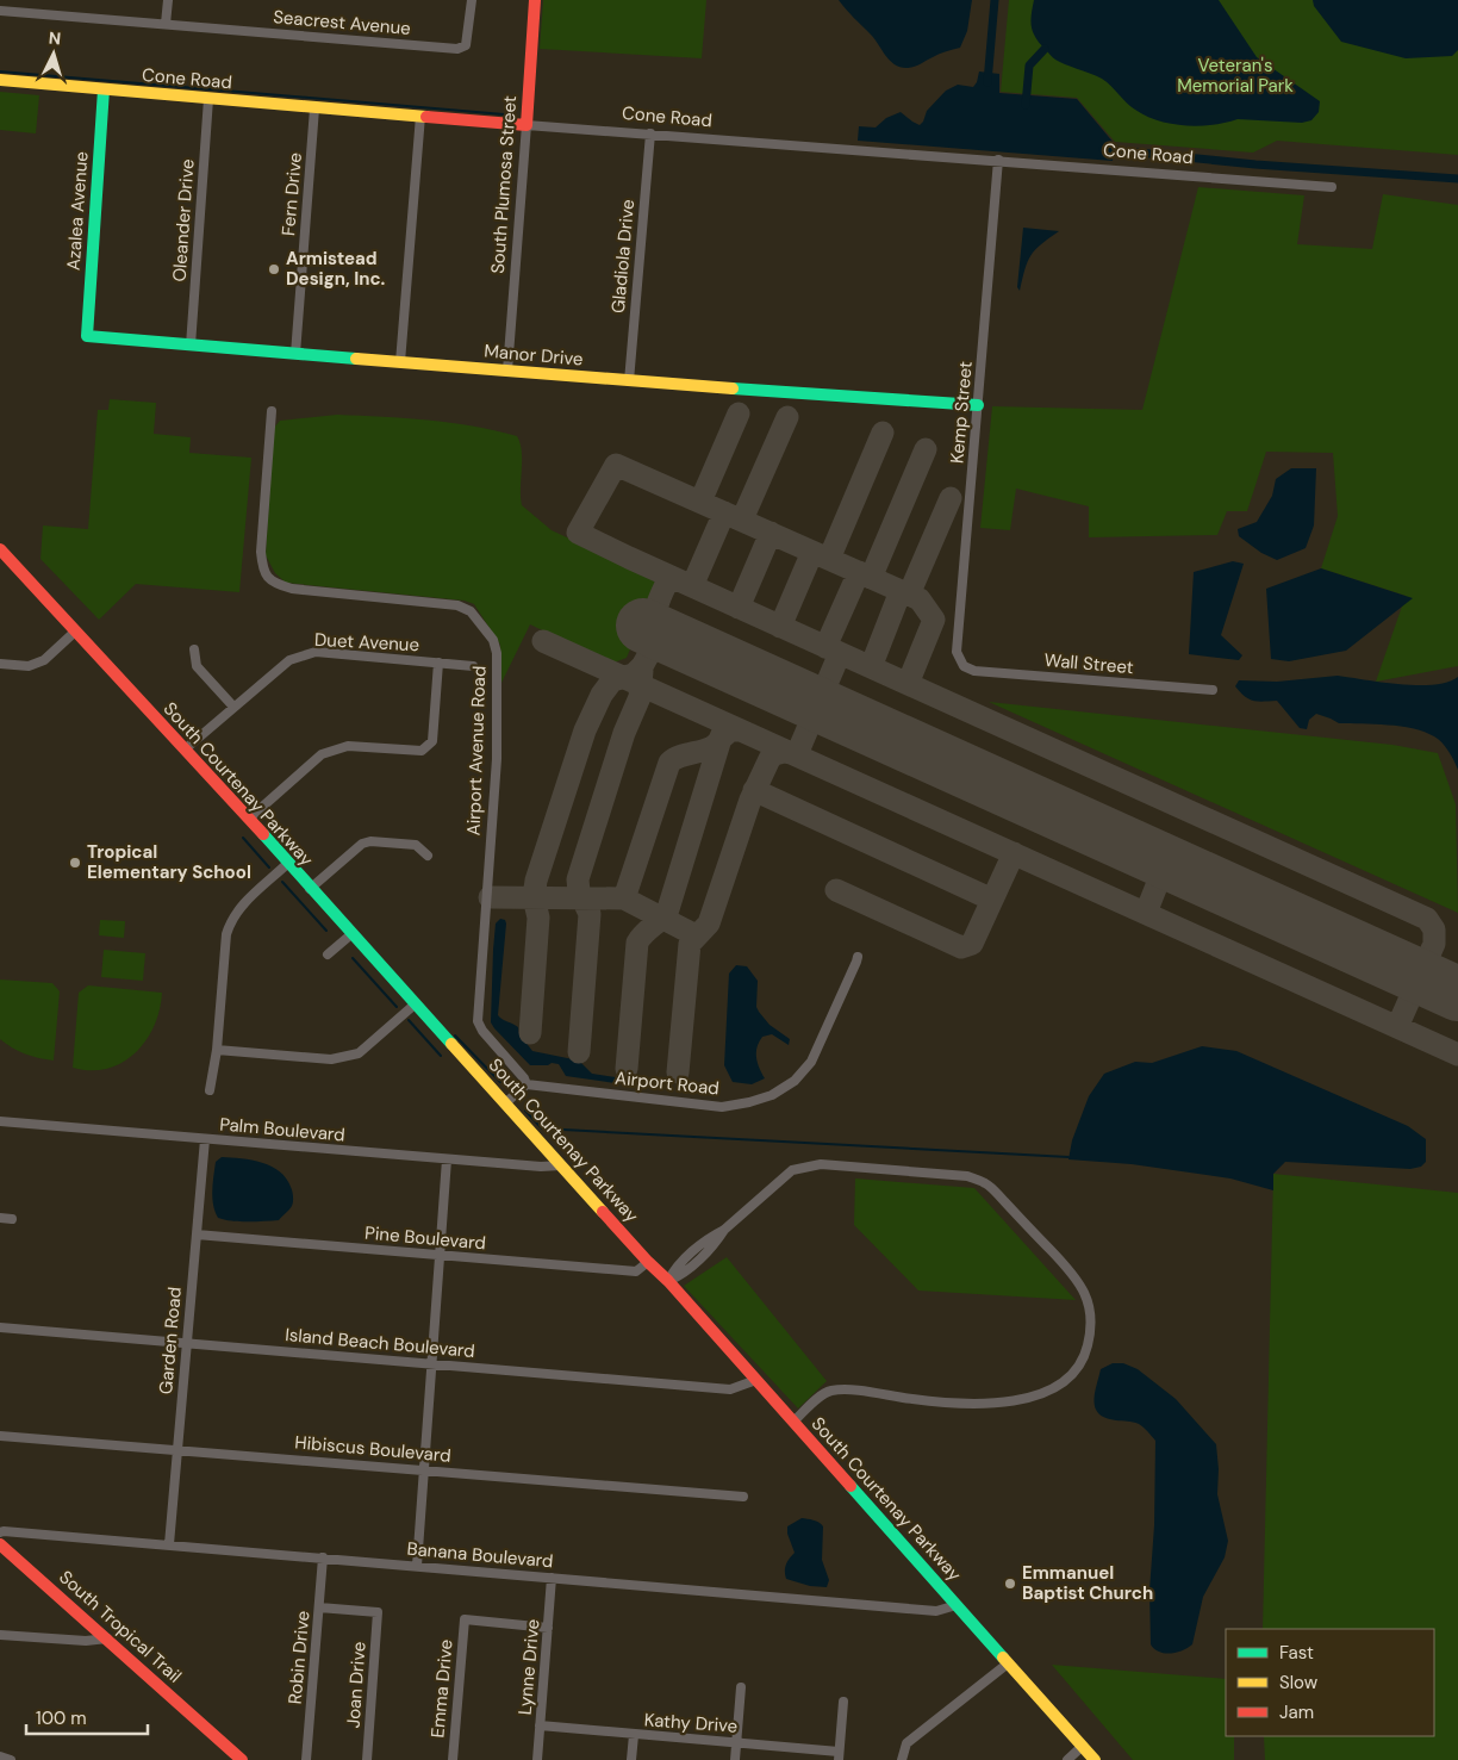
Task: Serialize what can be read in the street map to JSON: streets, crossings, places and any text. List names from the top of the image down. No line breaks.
{"streets":{"street":["Seacrest Avenue","Cone Road","South Plumosa Street","Fern Drive","Azalea Avenue","Oleander Drive","Gladiola Drive","Manor Drive","Kemp Street","Duet Avenue","Wall Street","Airport Avenue Road","South Courtenay Parkway","Airport Road","Palm Boulevard","Pine Boulevard","Garden Road","Island Beach Boulevard","Hibiscus Boulevard","Banana Boulevard","South Tropical Trail","Robin Drive","Lynne Drive","Joan Drive","Emma Drive","Kathy Drive"]},"crossings":[["Cone Road","South Plumosa Street"],["Cone Road","Fern Drive"],["Cone Road","Azalea Avenue"],["Cone Road","Oleander Drive"],["Cone Road","Gladiola Drive"],["Cone Road","Kemp Street"],["South Plumosa Street","Manor Drive"],["Fern Drive","Manor Drive"],["Azalea Avenue","Manor Drive"],["Oleander Drive","Manor Drive"],["Gladiola Drive","Manor Drive"],["Manor Drive","Kemp Street"],["Kemp Street","Wall Street"],["Duet Avenue","South Courtenay Parkway"],["Airport Avenue Road","Airport Road"],["South Courtenay Parkway","Palm Boulevard"],["South Courtenay Parkway","Pine Boulevard"],["South Courtenay Parkway","Island Beach Boulevard"],["South Courtenay Parkway","Banana Boulevard"],["Palm Boulevard","Garden Road"],["Pine Boulevard","Garden Road"],["Garden Road","Island Beach Boulevard"],["Garden Road","Hibiscus Boulevard"],["Garden Road","Banana Boulevard"],["Banana Boulevard","Robin Drive"],["Banana Boulevard","Lynne Drive"],["Robin Drive","Joan Drive"],["Lynne Drive","Emma Drive"],["Lynne Drive","Kathy Drive"]],"parks":["Veteran's Memorial Park"],"places":["Armistead Design, Inc.","Tropical Elementary School","Emmanuel Baptist Church"],"legend":["Fast","Slow","Jam"],"scale_bar":"100 m","north":"top"}
